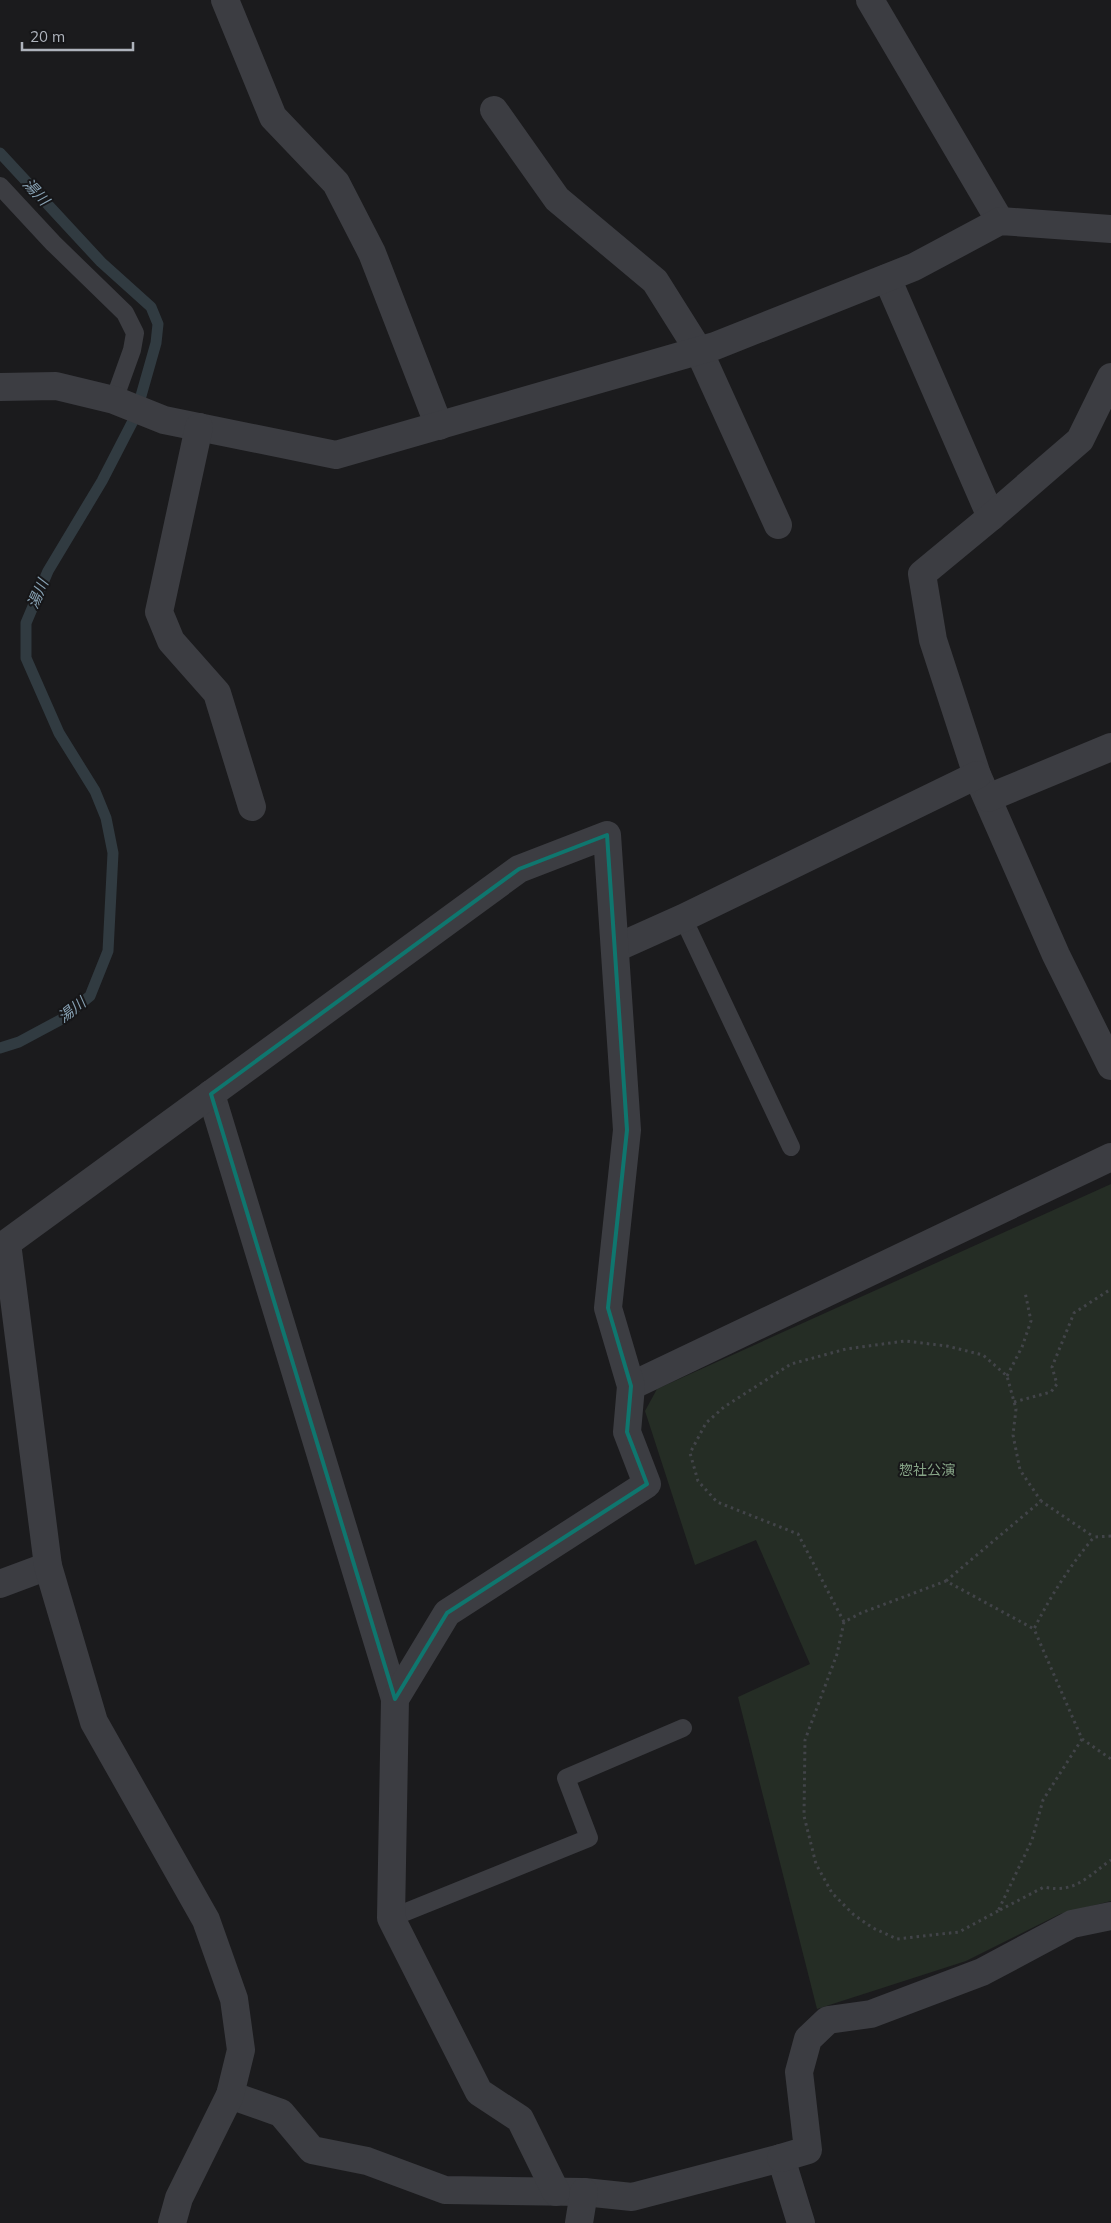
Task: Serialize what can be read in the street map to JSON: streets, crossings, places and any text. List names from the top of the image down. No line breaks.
{"water":["湯川"],"parks":["惣社公演"],"scale_bar":"20 m"}
